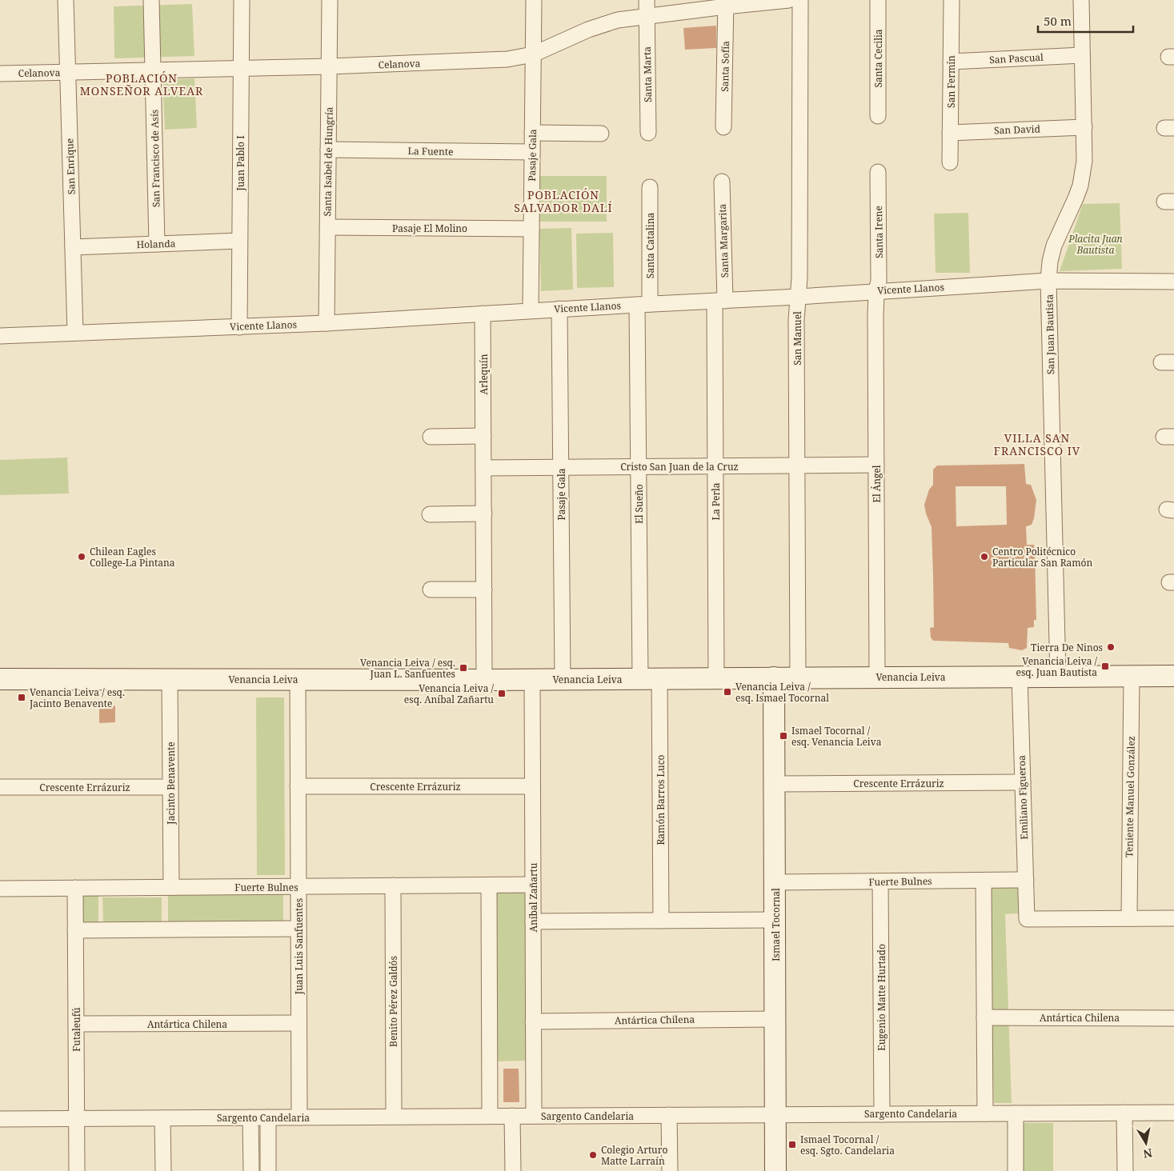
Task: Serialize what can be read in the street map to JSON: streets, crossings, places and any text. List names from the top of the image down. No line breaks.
{"streets":{"street":["Santa Cecilia","San Pascual","Celanova","Santa Sofía","Santa Marta","San Fermín","San David","La Fuente","Pasaje Gala","San Francisco de Asís","Santa Isabel de Hungría","Juan Pablo I","San Enrique","Pasaje El Molino","Santa Irene","Santa Margarita","Holanda","Santa Catalina","Vicente Llanos","San Juan Bautista","San Manuel","Arlequín","Cristo San Juan de la Cruz","El Ángel","La Perla","El Sueño","Venancia Leiva","Jacinto Benavente","Crescente Errázuriz","Teniente Manuel González","Emiliano Figueroa","Ramón Barros Luco","Fuerte Bulnes","Aníbal Zañartu","Ismael Tocornal","Juan Luis Sanfuentes","Eugenio Matte Hurtado","Benito Pérez Galdós","Antártica Chilena","Futaleufú","Sargento Candelaria"]},"crossings":[["San Pascual","San Fermín"],["San Pascual","San Juan Bautista"],["Celanova","Santa Sofía"],["Celanova","Santa Marta"],["Celanova","Pasaje Gala"],["Celanova","San Francisco de Asís"],["Celanova","Santa Isabel de Hungría"],["Celanova","Juan Pablo I"],["Celanova","San Enrique"],["San Fermín","San David"],["San David","San Juan Bautista"],["La Fuente","Pasaje Gala"],["La Fuente","Santa Isabel de Hungría"],["Pasaje Gala","Pasaje El Molino"],["Pasaje Gala","Vicente Llanos"],["Pasaje Gala","Cristo San Juan de la Cruz"],["Pasaje Gala","Venancia Leiva"],["San Francisco de Asís","Holanda"],["Santa Isabel de Hungría","Pasaje El Molino"],["Santa Isabel de Hungría","Vicente Llanos"],["Juan Pablo I","Holanda"],["Juan Pablo I","Vicente Llanos"],["San Enrique","Holanda"],["San Enrique","Vicente Llanos"],["Santa Irene","Vicente Llanos"],["Santa Irene","El Ángel"],["Santa Margarita","Vicente Llanos"],["Santa Margarita","La Perla"],["Santa Catalina","Vicente Llanos"],["Santa Catalina","El Sueño"],["Vicente Llanos","San Juan Bautista"],["Vicente Llanos","San Manuel"],["Vicente Llanos","Arlequín"],["Vicente Llanos","El Ángel"],["Vicente Llanos","La Perla"],["Vicente Llanos","El Sueño"],["San Juan Bautista","Venancia Leiva"],["San Manuel","Cristo San Juan de la Cruz"],["San Manuel","Venancia Leiva"],["Arlequín","Cristo San Juan de la Cruz"],["Arlequín","Venancia Leiva"],["Cristo San Juan de la Cruz","El Ángel"],["Cristo San Juan de la Cruz","La Perla"],["Cristo San Juan de la Cruz","El Sueño"],["El Ángel","Venancia Leiva"],["La Perla","Venancia Leiva"],["El Sueño","Venancia Leiva"],["El Sueño","Ramón Barros Luco"],["Venancia Leiva","Jacinto Benavente"],["Venancia Leiva","Teniente Manuel González"],["Venancia Leiva","Emiliano Figueroa"],["Venancia Leiva","Ramón Barros Luco"],["Venancia Leiva","Aníbal Zañartu"],["Venancia Leiva","Ismael Tocornal"],["Venancia Leiva","Juan Luis Sanfuentes"],["Jacinto Benavente","Crescente Errázuriz"],["Jacinto Benavente","Fuerte Bulnes"],["Crescente Errázuriz","Emiliano Figueroa"],["Crescente Errázuriz","Aníbal Zañartu"],["Crescente Errázuriz","Ismael Tocornal"],["Crescente Errázuriz","Juan Luis Sanfuentes"],["Teniente Manuel González","Emiliano Figueroa"],["Emiliano Figueroa","Fuerte Bulnes"],["Fuerte Bulnes","Aníbal Zañartu"],["Fuerte Bulnes","Ismael Tocornal"],["Fuerte Bulnes","Juan Luis Sanfuentes"],["Fuerte Bulnes","Eugenio Matte Hurtado"],["Fuerte Bulnes","Benito Pérez Galdós"],["Fuerte Bulnes","Futaleufú"],["Aníbal Zañartu","Antártica Chilena"],["Aníbal Zañartu","Sargento Candelaria"],["Ismael Tocornal","Antártica Chilena"],["Ismael Tocornal","Sargento Candelaria"],["Juan Luis Sanfuentes","Antártica Chilena"],["Juan Luis Sanfuentes","Sargento Candelaria"],["Eugenio Matte Hurtado","Sargento Candelaria"],["Benito Pérez Galdós","Sargento Candelaria"],["Antártica Chilena","Futaleufú"],["Futaleufú","Sargento Candelaria"]],"districts":["POBLACIÓN MONSEÑOR ALVEAR","POBLACIÓN SALVADOR DALÍ","VILLA SAN FRANCISCO IV"],"parks":["Placita Juan Bautista"],"places":{"other":["Chilean Eagles College-La Pintana","Centro Politécnico Particular San Ramón","Tierra De Ninos","Colegio Arturo Matte Larraín"],"transit":["Venancia Leiva / esq. Juan Bautista","Venancia Leiva / esq. Juan L. Sanfuentes","Venancia Leiva / esq. Ismael Tocornal","Venancia Leiva / esq. Aníbal Zañartu","Venancia Leiva / esq. Jacinto Benavente","Ismael Tocornal / esq. Venancia Leiva","Ismael Tocornal / esq. Sgto. Candelaria"]},"scale_bar":"50 m","north":"bottom"}
